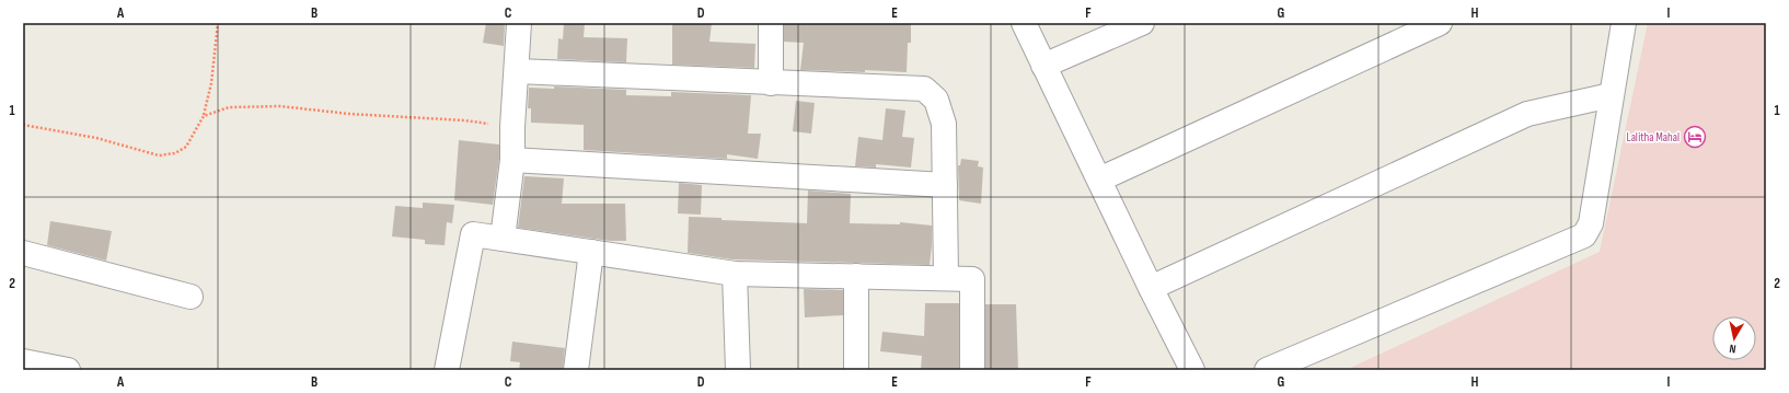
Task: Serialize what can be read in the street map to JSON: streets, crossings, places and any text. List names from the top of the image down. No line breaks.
{"places":{"hotel":["Lalitha Mahal"]},"north":"bottom","grid":{"columns":["A","B","C","D","E","F","G","H","I"],"rows":["1","2"]}}
